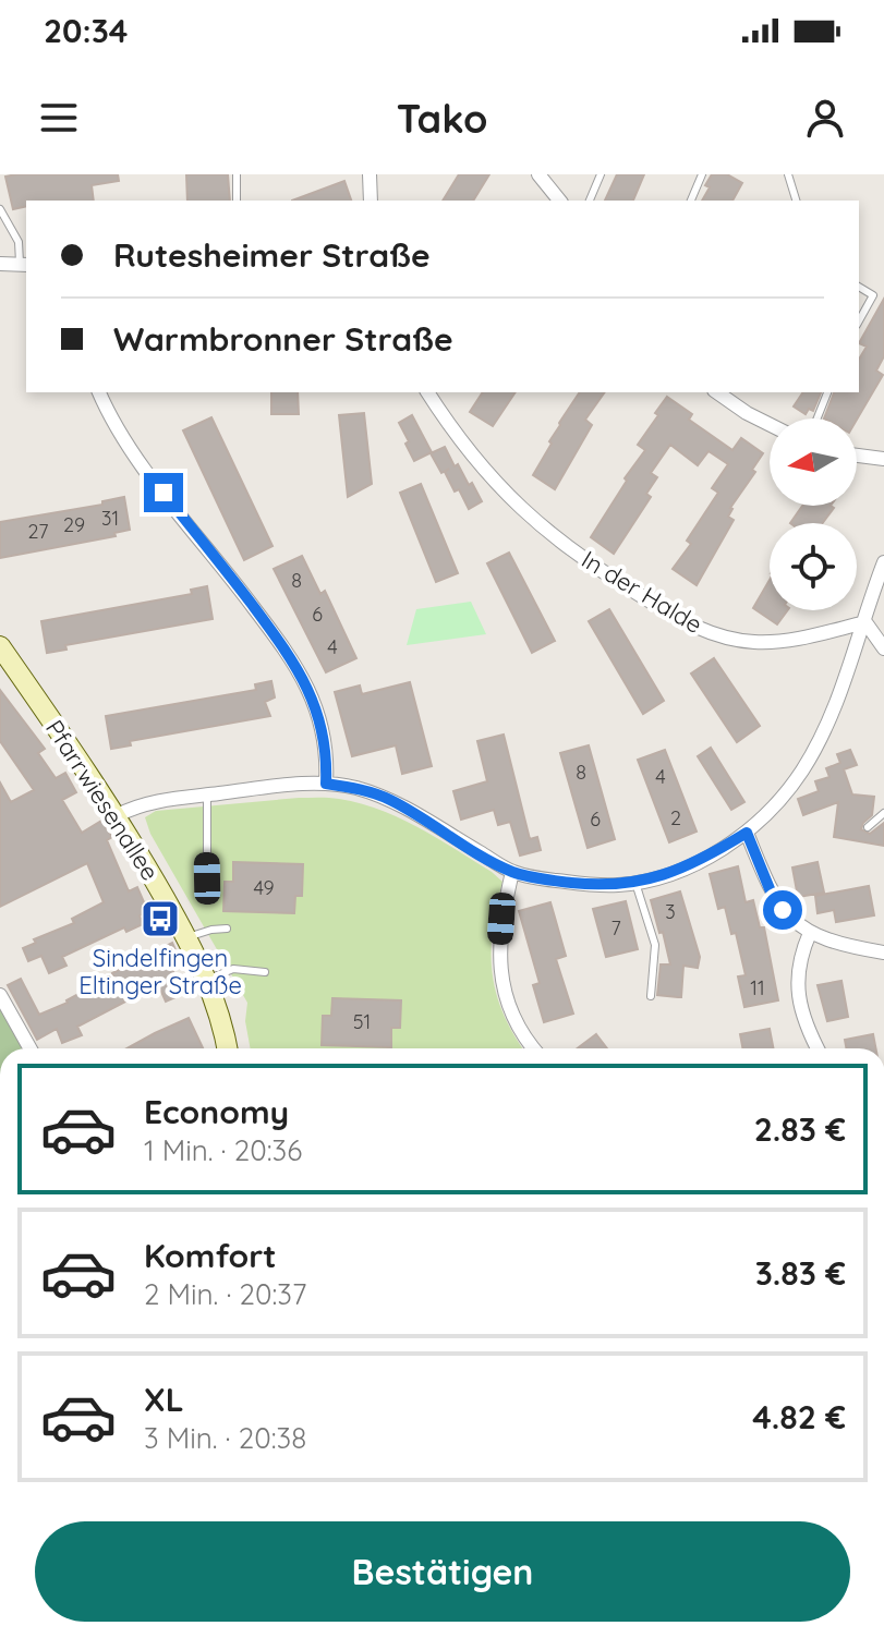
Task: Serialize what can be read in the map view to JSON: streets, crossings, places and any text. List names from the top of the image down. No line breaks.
{"streets":{"main road":["Pfarrwiesenallee"],"street":["In der Halde"]},"places":{"bus stop":["Sindelfingen Eltinger Straße"]},"house_numbers":["31","29","27","8","6","4","8","4","2","6","49","3","7","11","51"],"north":"left","page":{"status":"20:34","header":"Tako","banner":["Rutesheimer Straße","Warmbronner Straße"],"list":[{"name":"Economy","note":"1 Min. · 20:36","value":"2.83 €"},{"name":"Komfort","note":"2 Min. · 20:37","value":"3.83 €"},{"name":"XL","note":"3 Min. · 20:38","value":"4.82 €"}],"buttons":"Bestätigen"}}
